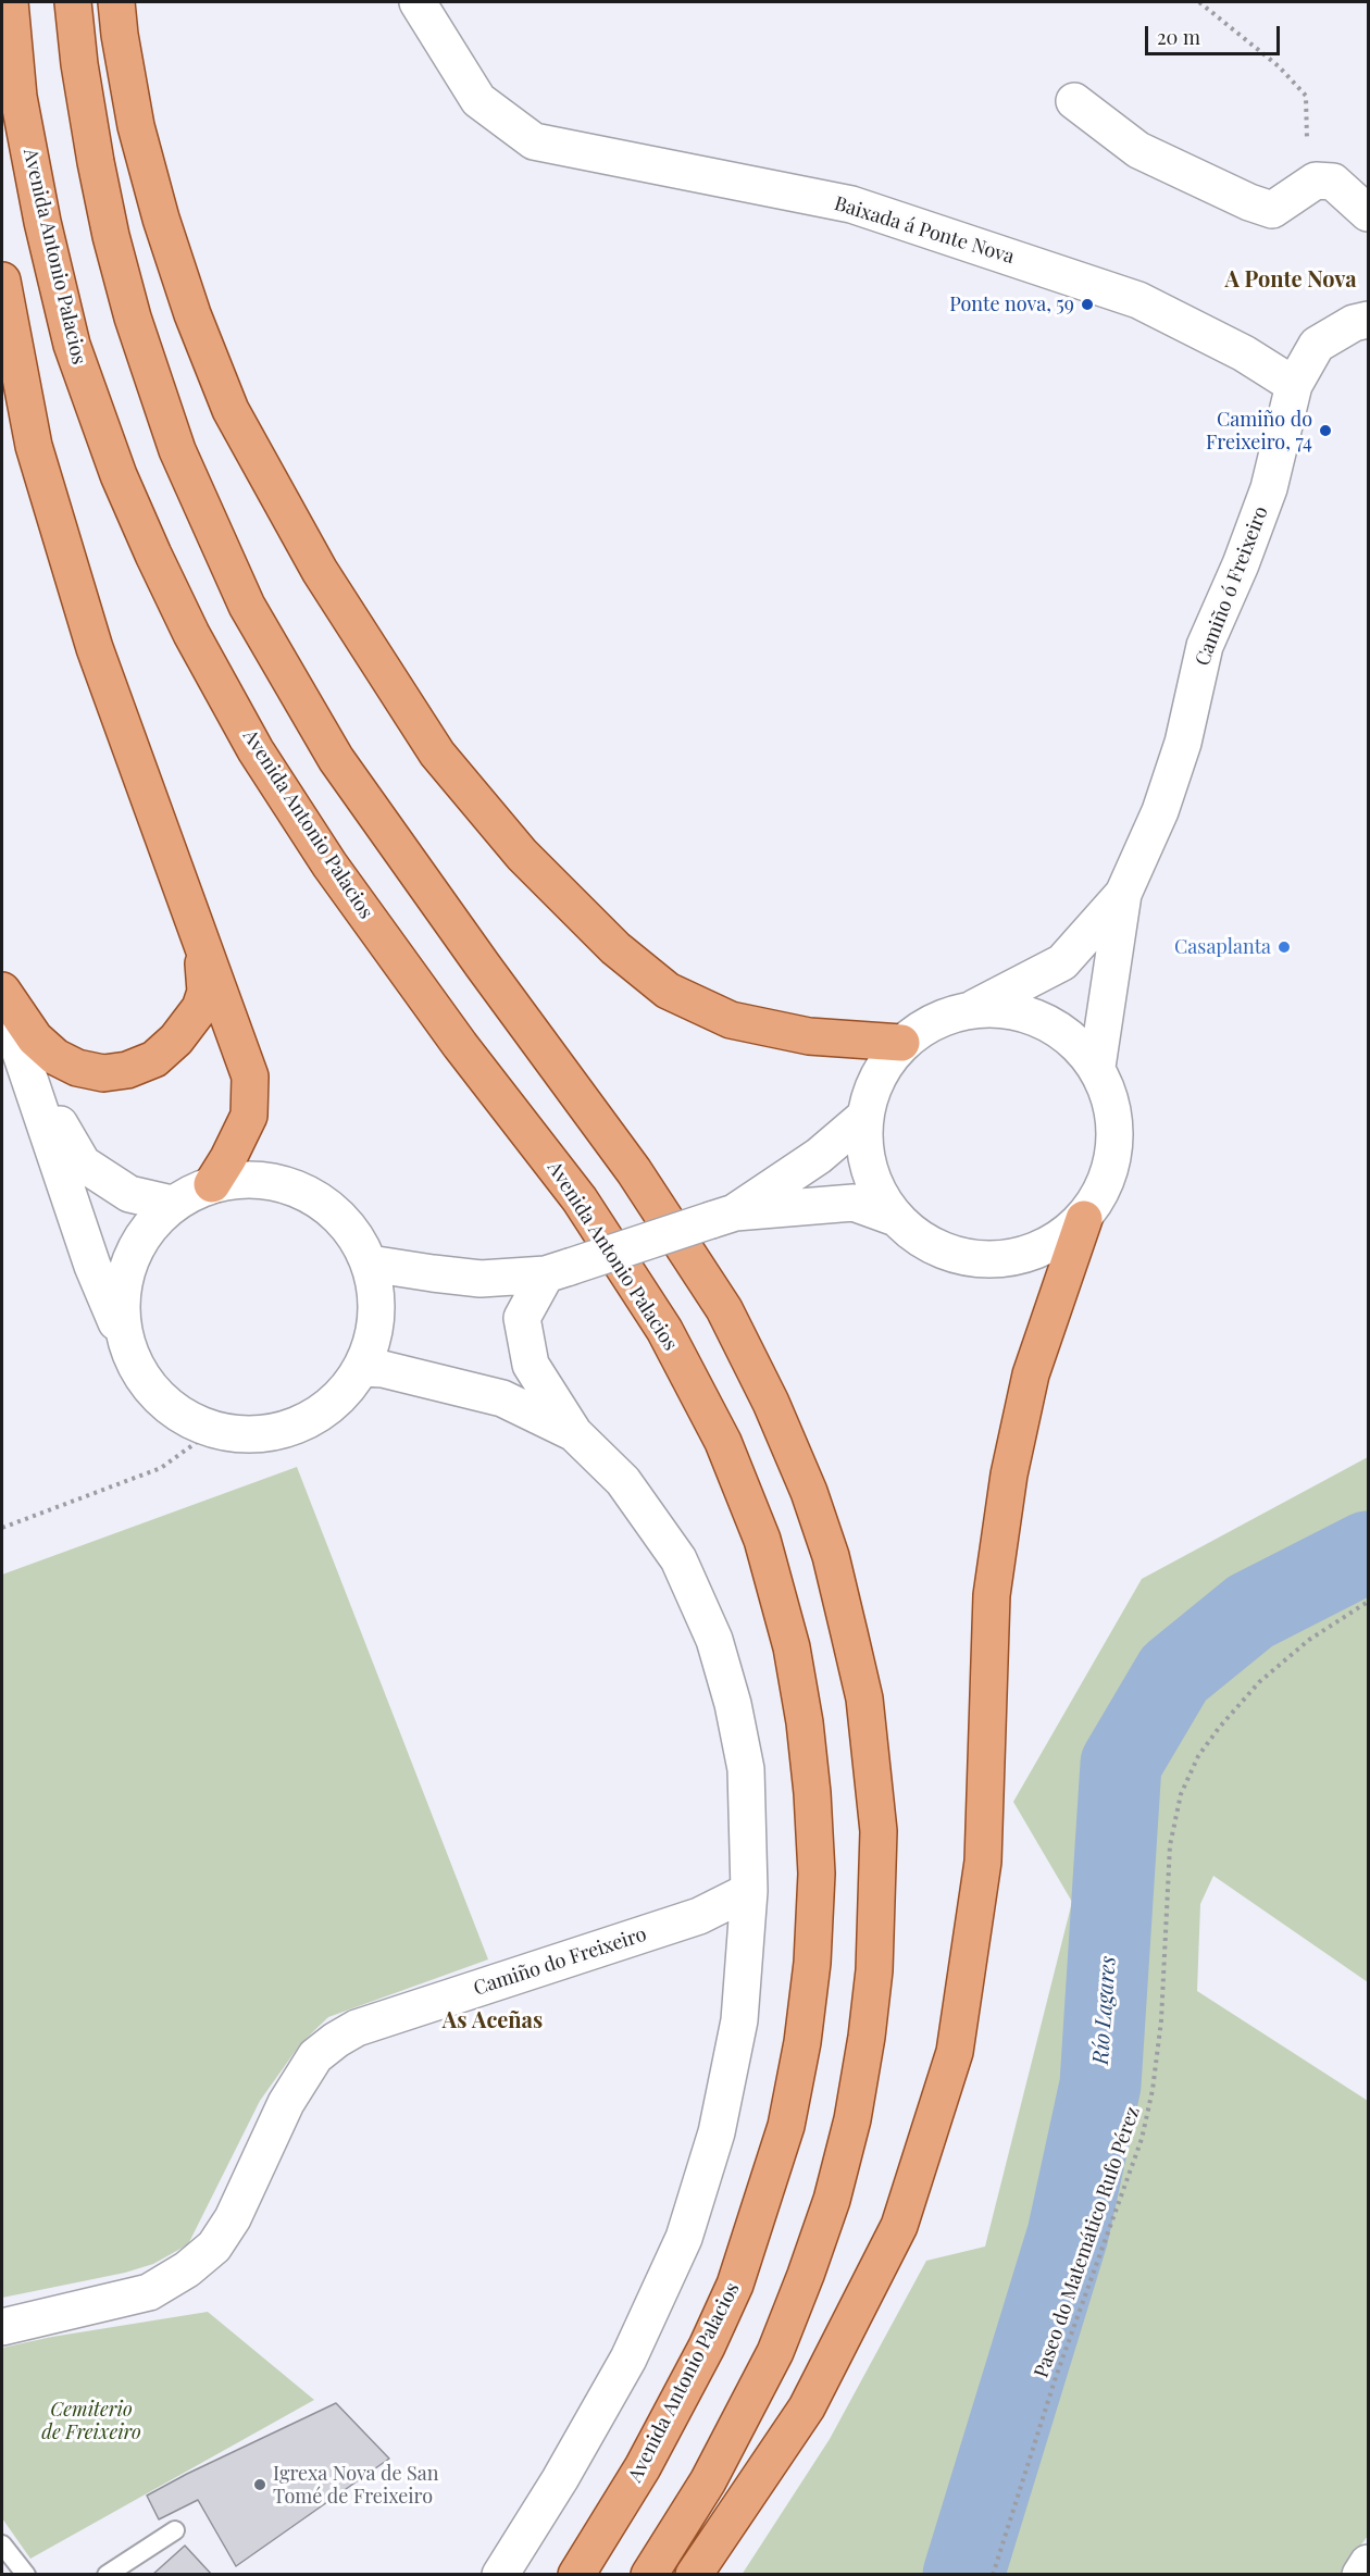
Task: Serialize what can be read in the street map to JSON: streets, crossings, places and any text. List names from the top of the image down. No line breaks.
{"streets":{"main road":["Avenida Antonio Palacios"],"street":["Baixada á Ponte Nova","Camiño ó Freixeiro","Camiño do Freixeiro"],"path":["Paseo do Matemático Rufo Pérez"]},"crossings":[["Baixada á Ponte Nova","Camiño ó Freixeiro"]],"districts":["A Ponte Nova","As Aceñas"],"water":["Río Lagares"],"parks":["Cemiterio de Freixeiro"],"places":["Ponte nova, 59","Camiño do Freixeiro, 74","Casaplanta","Igrexa Nova de San Tomé de Freixeiro"],"scale_bar":"20 m"}
